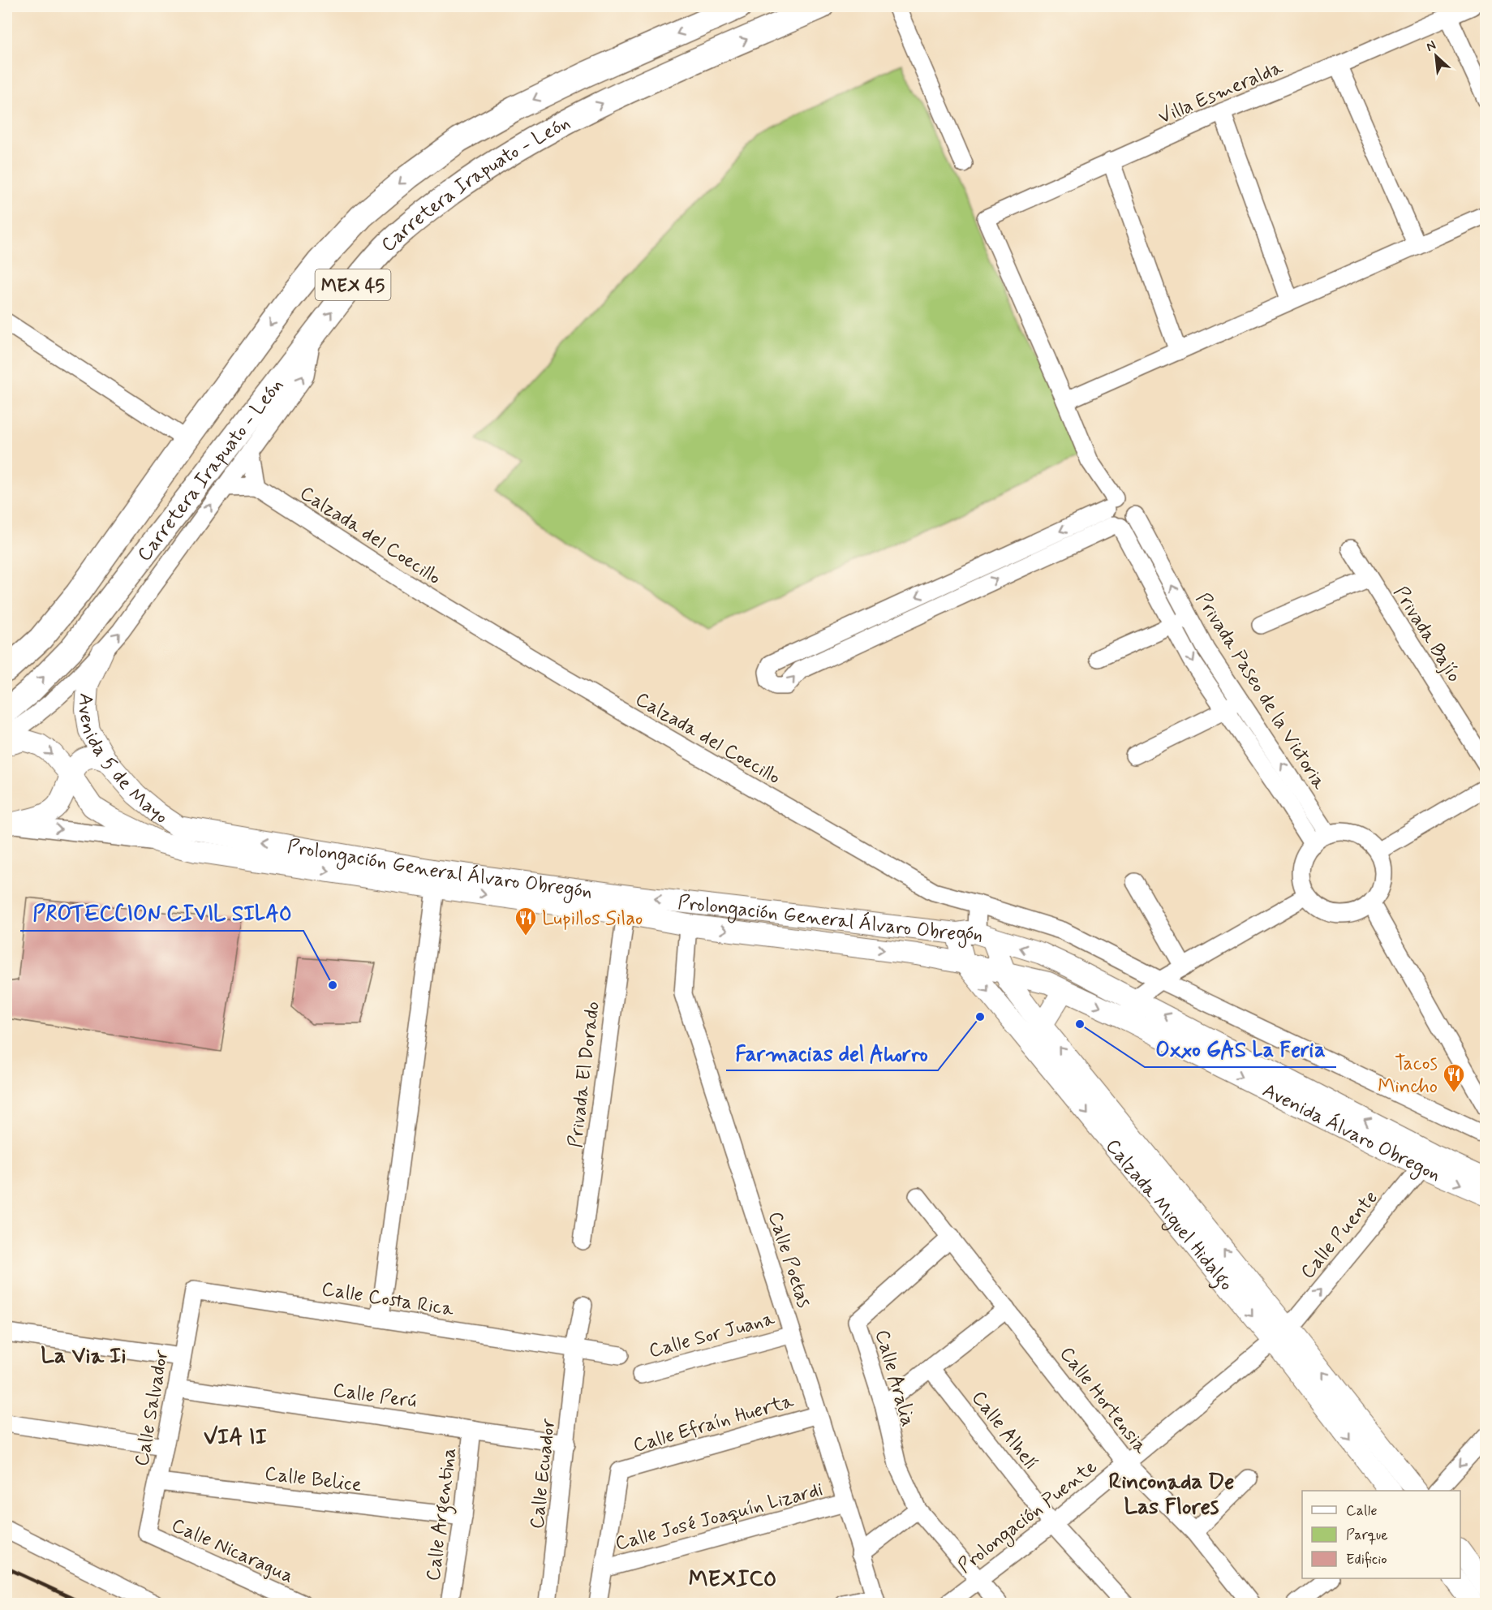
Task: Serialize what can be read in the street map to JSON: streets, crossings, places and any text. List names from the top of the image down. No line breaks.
{"streets":{"highway":["Carretera Irapuato - León","MEX 45"],"main road":["Avenida 5 de Mayo","Prolongación General Álvaro Obregón","Avenida Álvaro Obregon","Calzada Miguel Hidalgo"],"street":["Villa Esmeralda","Calzada del Coecillo","Privada Bajío","Privada Paseo de la Victoria","Privada El Dorado","Calle Puente","Calle Poetas","Calle Costa Rica","Calle Sor Juana","Calle Aralia","Calle Perú","Calle Hortensia","Calle Salvador","Calle Efraín Huerta","Calle Alhelí","Calle Ecuador","Calle Belice","Calle Argentina","Calle José Joaquín Lizardi","Prolongación Puente","Calle Nicaragua"]},"crossings":[["Villa Esmeralda","Privada Paseo de la Victoria"],["Carretera Irapuato - León","MEX 45"],["MEX 45","Avenida 5 de Mayo"],["Avenida 5 de Mayo","Prolongación General Álvaro Obregón"],["Prolongación General Álvaro Obregón","Privada El Dorado"],["Prolongación General Álvaro Obregón","Avenida Álvaro Obregon"],["Prolongación General Álvaro Obregón","Calzada Miguel Hidalgo"],["Prolongación General Álvaro Obregón","Calle Poetas"],["Avenida Álvaro Obregon","Calzada Miguel Hidalgo"],["Avenida Álvaro Obregon","Calle Puente"],["Calzada Miguel Hidalgo","Calle Puente"],["Calzada Miguel Hidalgo","Prolongación Puente"],["Calle Puente","Prolongación Puente"],["Calle Poetas","Calle Sor Juana"],["Calle Poetas","Calle Efraín Huerta"],["Calle Poetas","Calle José Joaquín Lizardi"],["Calle Costa Rica","Calle Salvador"],["Calle Costa Rica","Calle Ecuador"],["Calle Aralia","Calle Hortensia"],["Calle Aralia","Prolongación Puente"],["Calle Perú","Calle Salvador"],["Calle Perú","Calle Ecuador"],["Calle Perú","Calle Argentina"],["Calle Hortensia","Prolongación Puente"],["Calle Salvador","Calle Belice"],["Calle Salvador","Calle Nicaragua"],["Calle Efraín Huerta","Calle José Joaquín Lizardi"],["Calle Alhelí","Prolongación Puente"],["Calle Belice","Calle Argentina"]],"one_way":["Calle Puente"],"districts":["La Via Ii","VIA II","Rinconada De Las Flores","MEXICO"],"places":{"restaurant":["Lupillos Silao","Tacos Mincho"],"other":["PROTECCION CIVIL SILAO","Farmacias del Ahorro","Oxxo GAS La Feria"]},"legend":["Calle","Parque","Edificio"],"north":"top left"}
